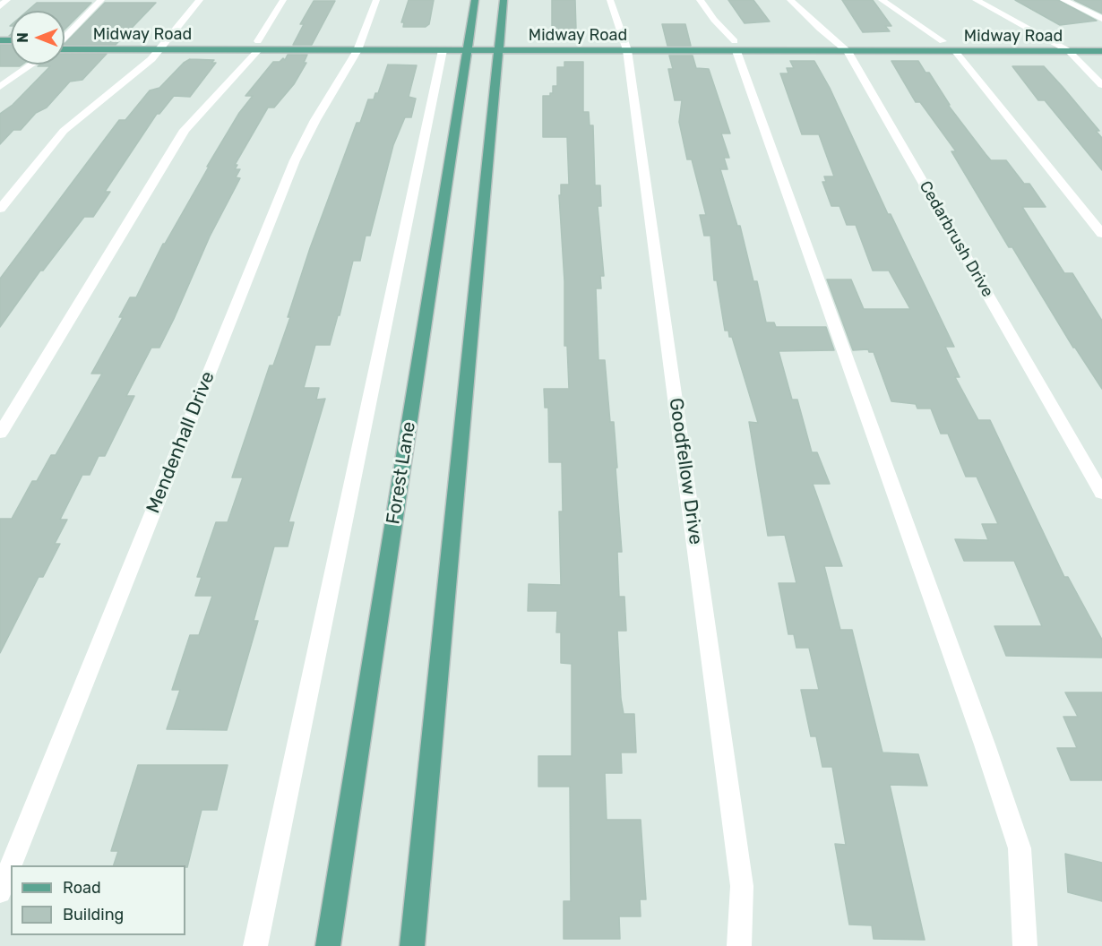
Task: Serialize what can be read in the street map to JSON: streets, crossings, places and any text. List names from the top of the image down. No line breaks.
{"streets":{"main road":["Midway Road","Forest Lane"],"street":["Cedarbrush Drive","Mendenhall Drive","Goodfellow Drive"]},"crossings":[["Midway Road","Cedarbrush Drive"],["Midway Road","Mendenhall Drive"],["Midway Road","Goodfellow Drive"],["Midway Road","Forest Lane"]],"legend":["Road","Building"],"north":"left"}
